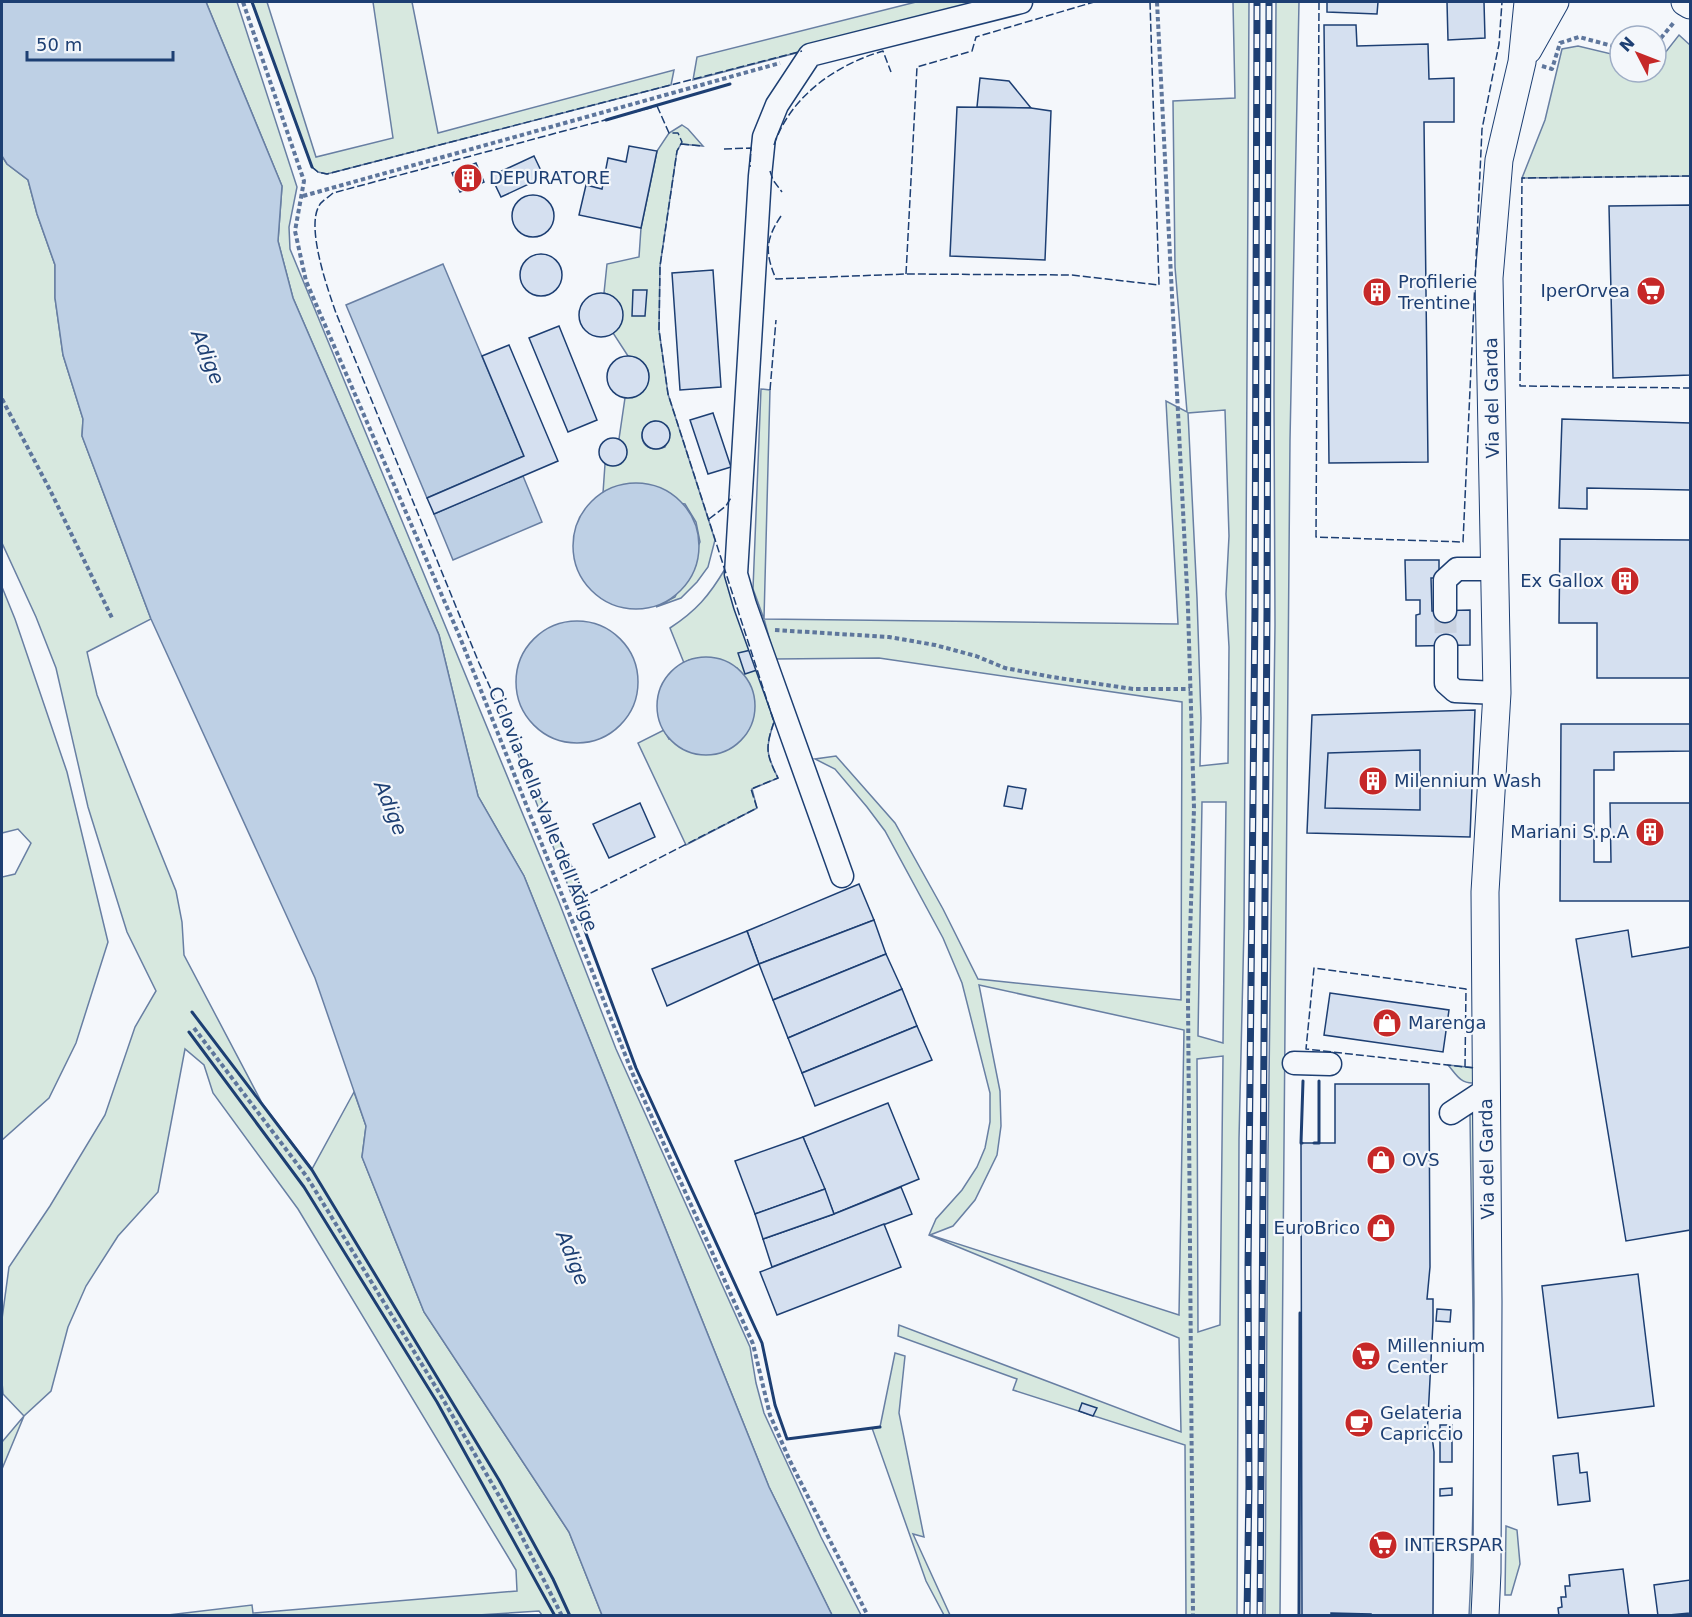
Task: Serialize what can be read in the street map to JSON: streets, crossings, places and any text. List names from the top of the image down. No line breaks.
{"streets":{"main road":["Via del Garda"],"path":["Ciclovia della Valle dell'Adige"]},"water":["Adige"],"places":{"building":["DEPURATORE","Profilerie Trentine","Ex Gallox","Milennium Wash","Mariani S.p.A"],"supermarket":["IperOrvea","Millennium Center","INTERSPAR"],"shop":["Marenga","OVS","EuroBrico"],"cafe":["Gelateria Capriccio"]},"scale_bar":"50 m","north":"top left"}
